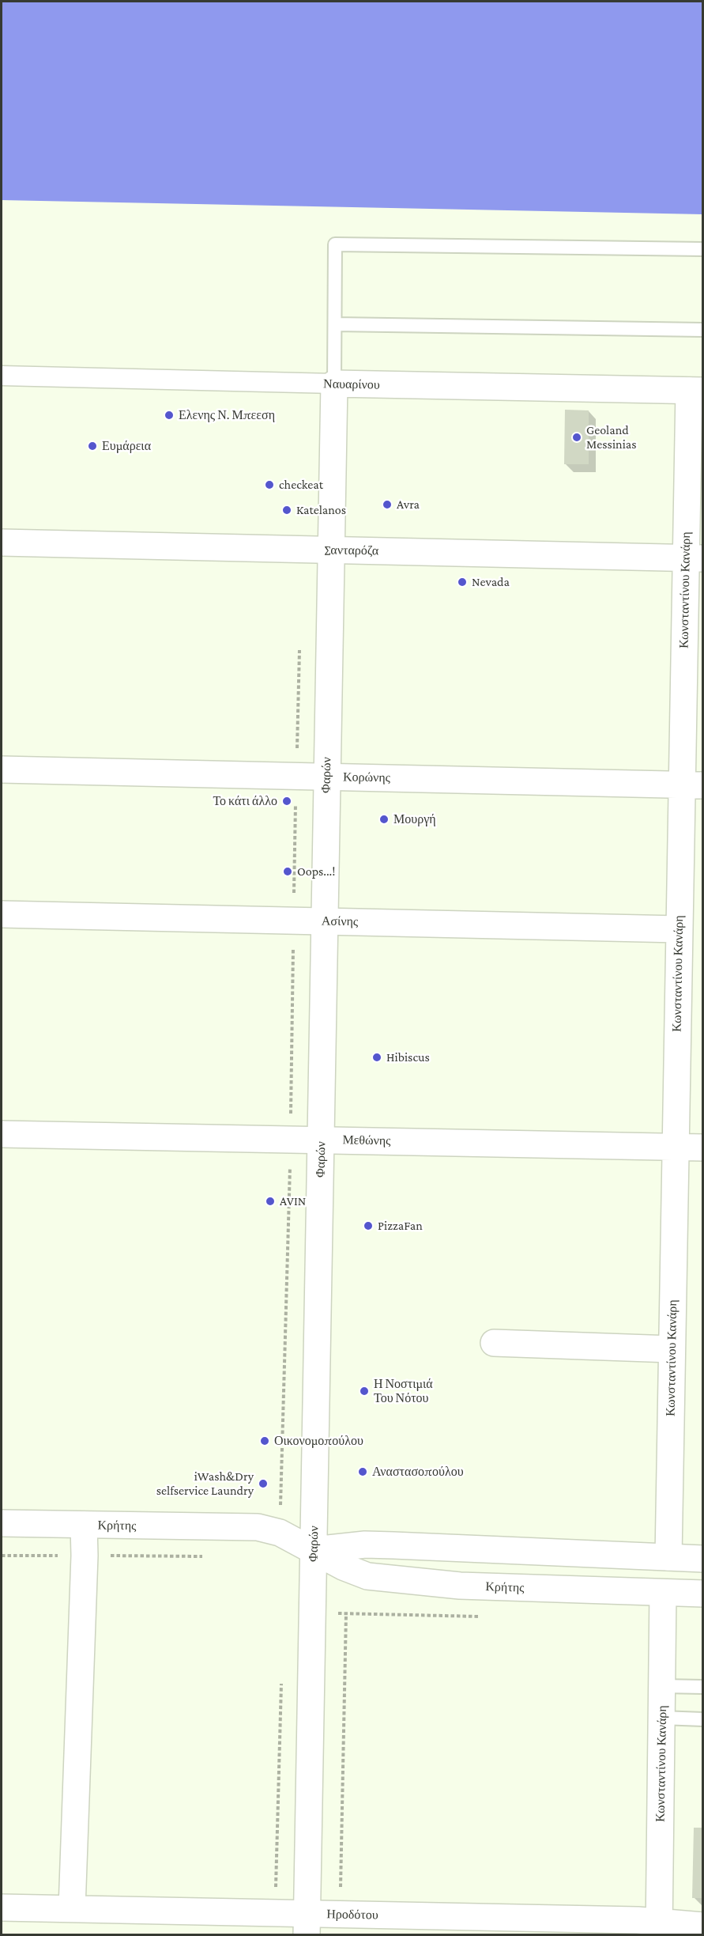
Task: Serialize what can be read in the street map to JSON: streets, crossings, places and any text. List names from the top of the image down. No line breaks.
{"streets":{"street":["Ναυαρίνου","Σανταρόζα","Κωνσταντίνου Κανάρη","Φαρών","Κορώνης","Ασίνης","Μεθώνης","Κρήτης","Ηροδότου"]},"crossings":[["Ναυαρίνου","Κωνσταντίνου Κανάρη"],["Ναυαρίνου","Φαρών"],["Σανταρόζα","Κωνσταντίνου Κανάρη"],["Σανταρόζα","Φαρών"],["Κωνσταντίνου Κανάρη","Κορώνης"],["Κωνσταντίνου Κανάρη","Ασίνης"],["Κωνσταντίνου Κανάρη","Μεθώνης"],["Κωνσταντίνου Κανάρη","Κρήτης"],["Κωνσταντίνου Κανάρη","Ηροδότου"],["Φαρών","Κορώνης"],["Φαρών","Ασίνης"],["Φαρών","Μεθώνης"],["Φαρών","Κρήτης"],["Φαρών","Ηροδότου"]],"places":["Ελενης Ν. Μπεεση","Geoland Messinias","Ευμάρεια","checkeat","Avra","Katelanos","Nevada","Το κάτι άλλο","Μουργή","Oops...!","Hibiscus","AVIN","PizzaFan","Η Νοστιμιά Του Νότου","Οικονομοπούλου","Αναστασοπούλου","iWash&Dry selfservice Laundry"]}
